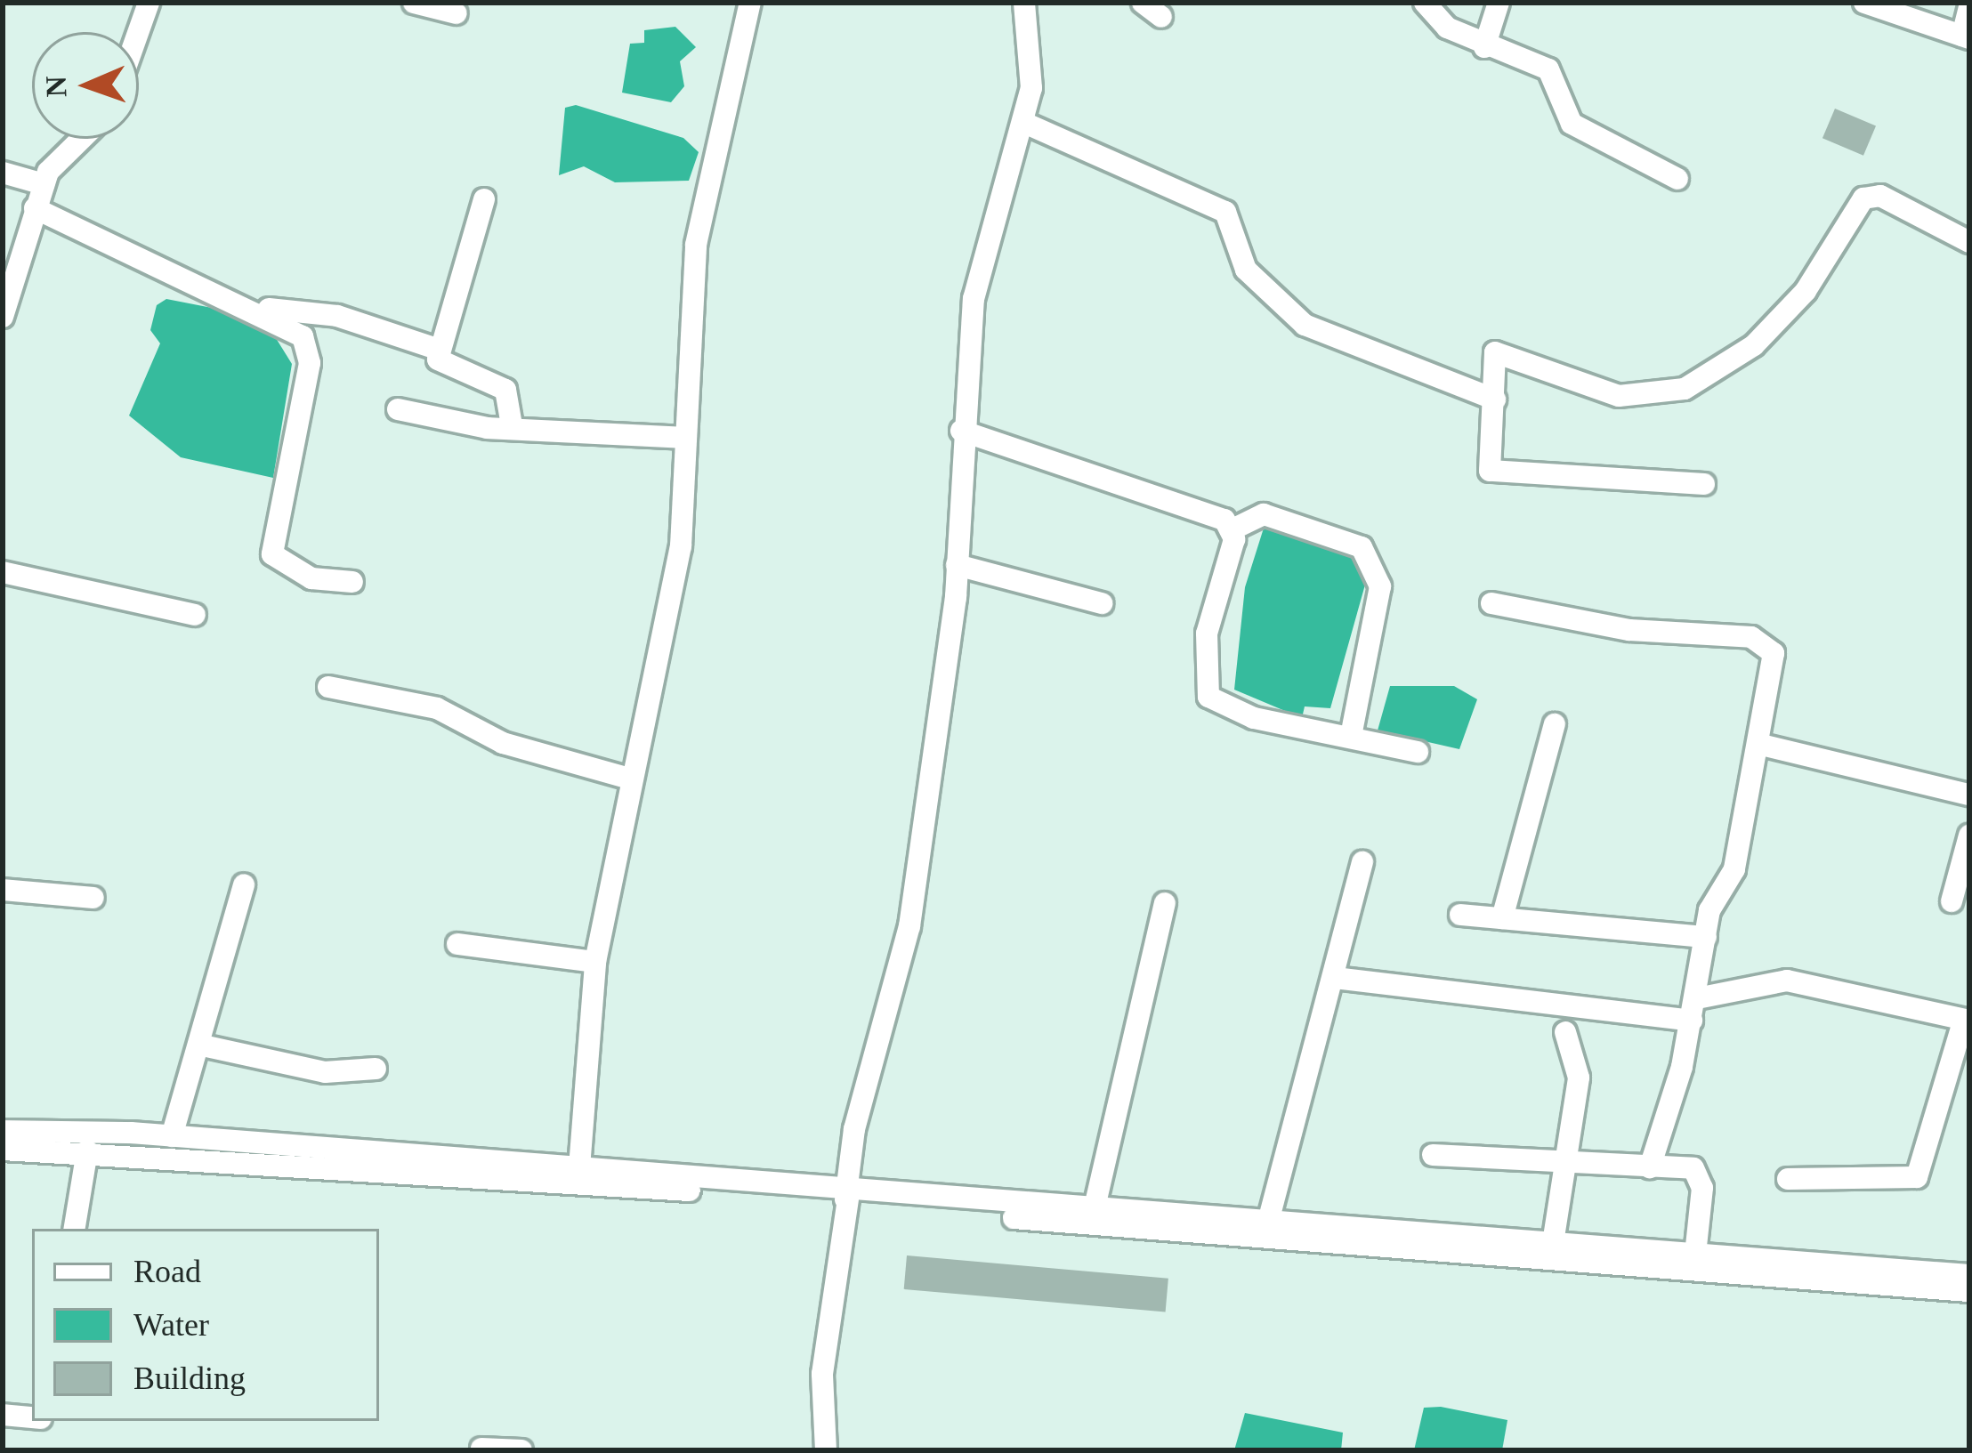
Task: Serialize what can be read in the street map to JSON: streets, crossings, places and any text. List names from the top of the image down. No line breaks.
{"legend":["Road","Water","Building"],"north":"left"}
